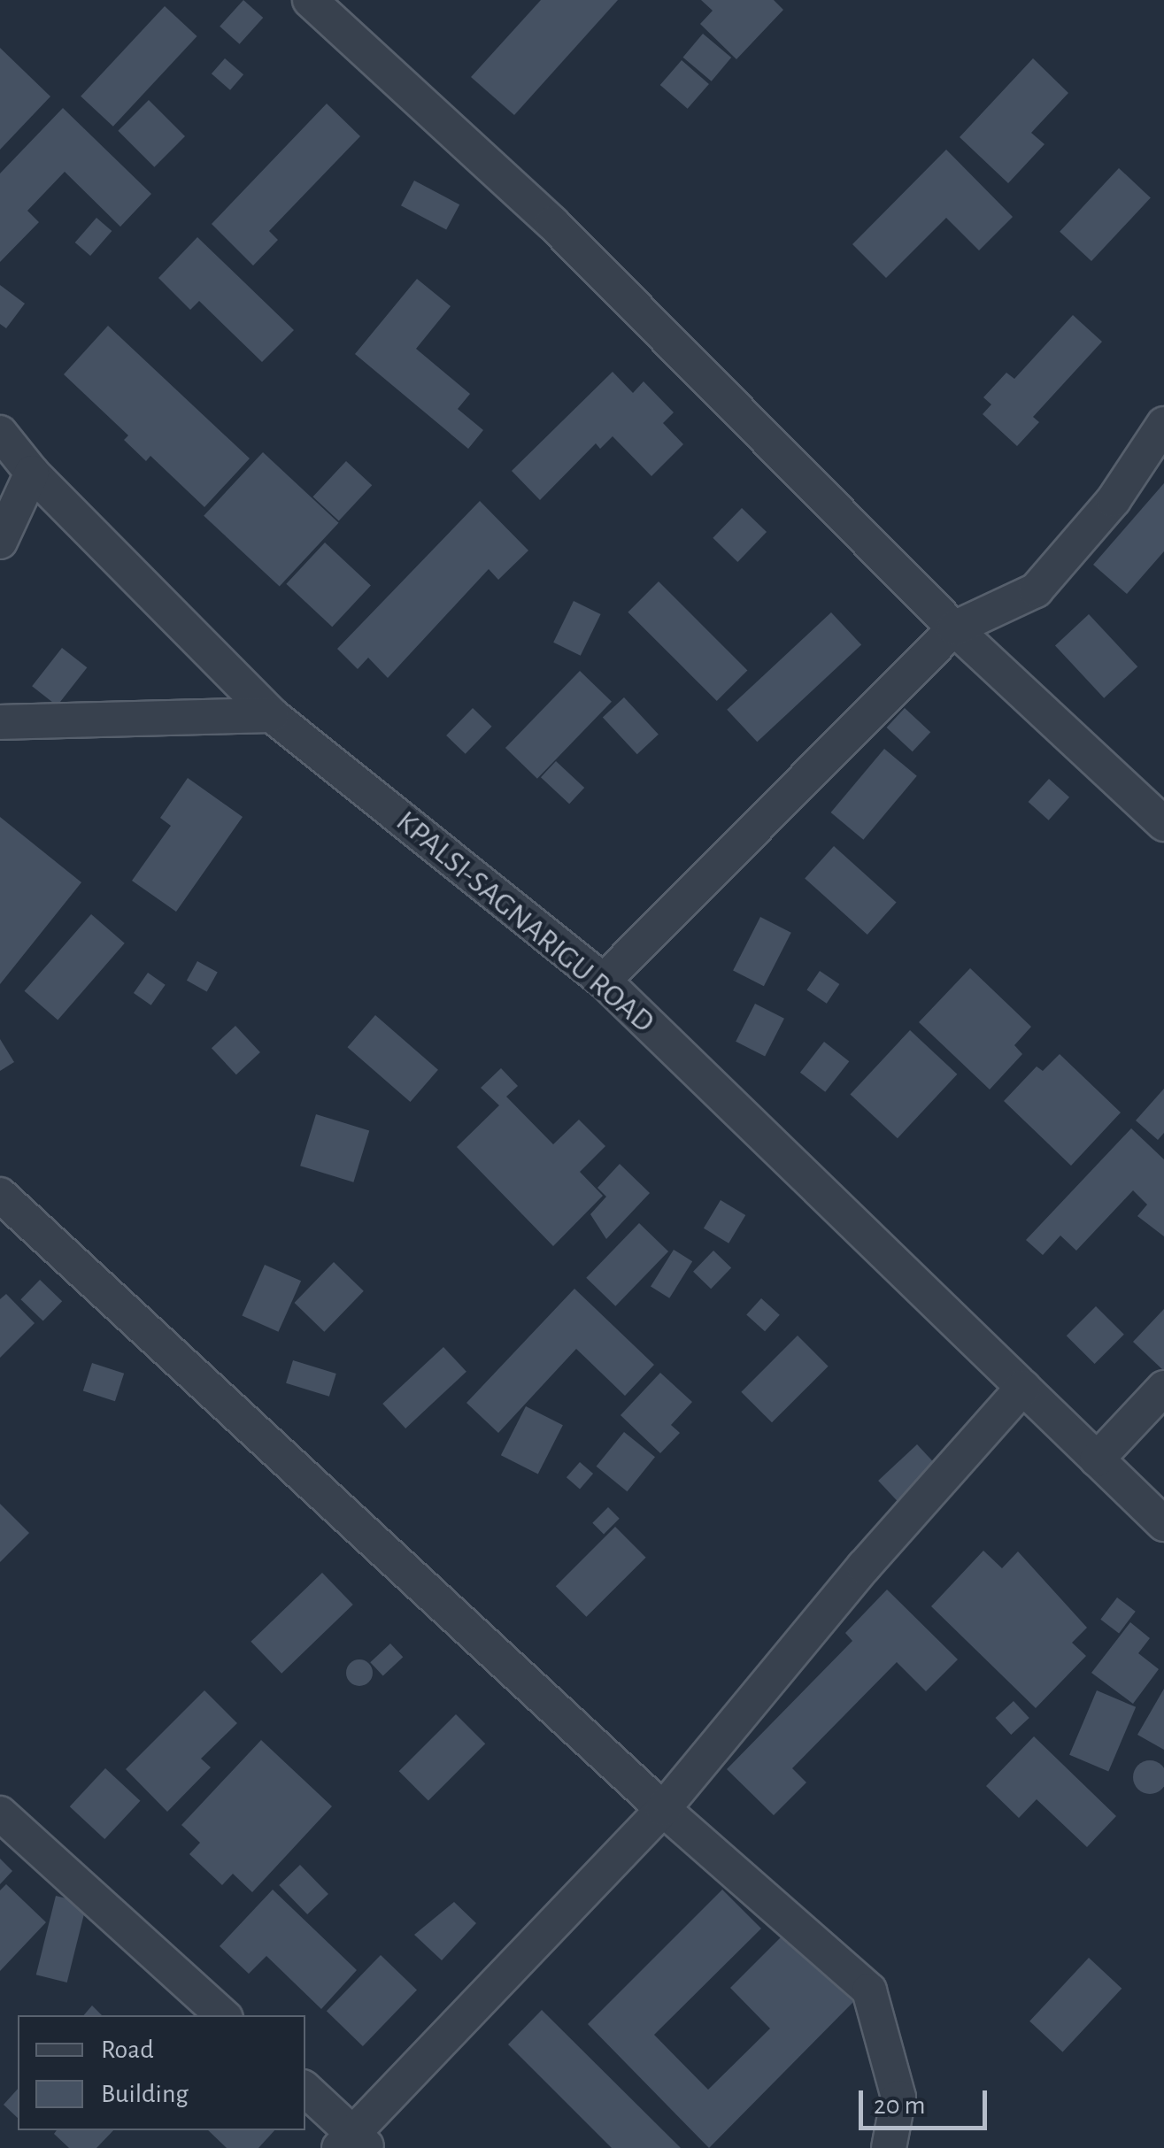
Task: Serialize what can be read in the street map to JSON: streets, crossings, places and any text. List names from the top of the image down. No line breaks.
{"streets":{"street":["KPALSI-SAGNARIGU ROAD"]},"legend":["Road","Building"],"scale_bar":"20 m"}
